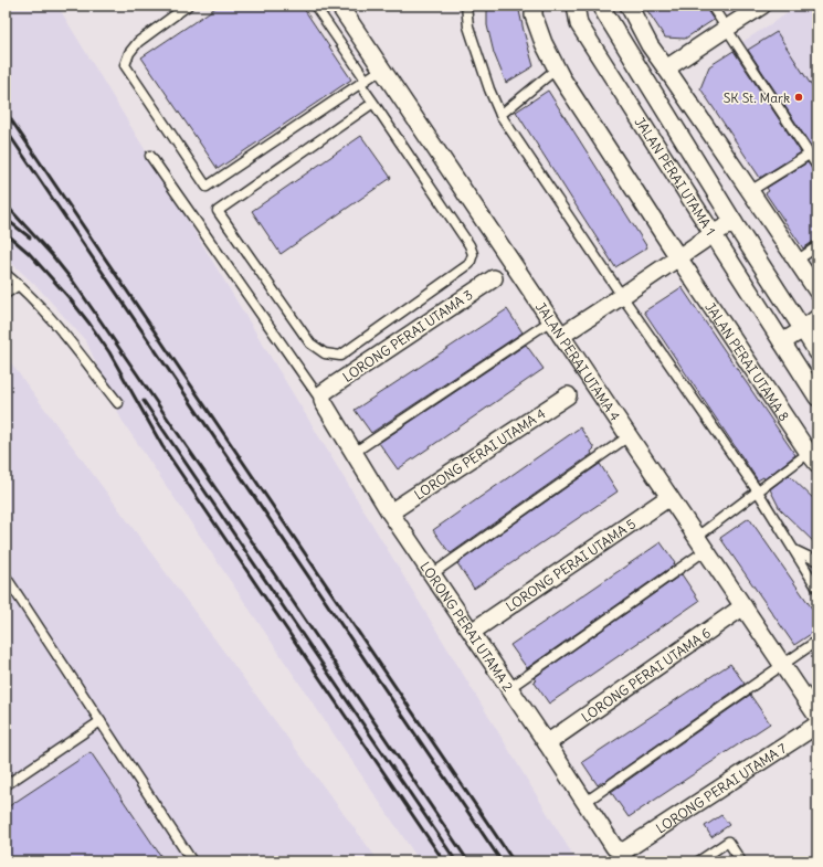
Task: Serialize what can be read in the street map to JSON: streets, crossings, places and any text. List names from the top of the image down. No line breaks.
{"streets":{"street":["JALAN PERAI UTAMA 1","LORONG PERAI UTAMA 3","JALAN PERAI UTAMA 4","JALAN PERAI UTAMA 8","LORONG PERAI UTAMA 4","LORONG PERAI UTAMA 5","LORONG PERAI UTAMA 2","LORONG PERAI UTAMA 6","LORONG PERAI UTAMA 7"]},"crossings":[["LORONG PERAI UTAMA 3","LORONG PERAI UTAMA 2"],["JALAN PERAI UTAMA 4","LORONG PERAI UTAMA 5"],["JALAN PERAI UTAMA 4","LORONG PERAI UTAMA 6"],["LORONG PERAI UTAMA 4","LORONG PERAI UTAMA 2"],["LORONG PERAI UTAMA 5","LORONG PERAI UTAMA 2"],["LORONG PERAI UTAMA 2","LORONG PERAI UTAMA 6"],["LORONG PERAI UTAMA 2","LORONG PERAI UTAMA 7"]],"places":["SK St. Mark"]}
